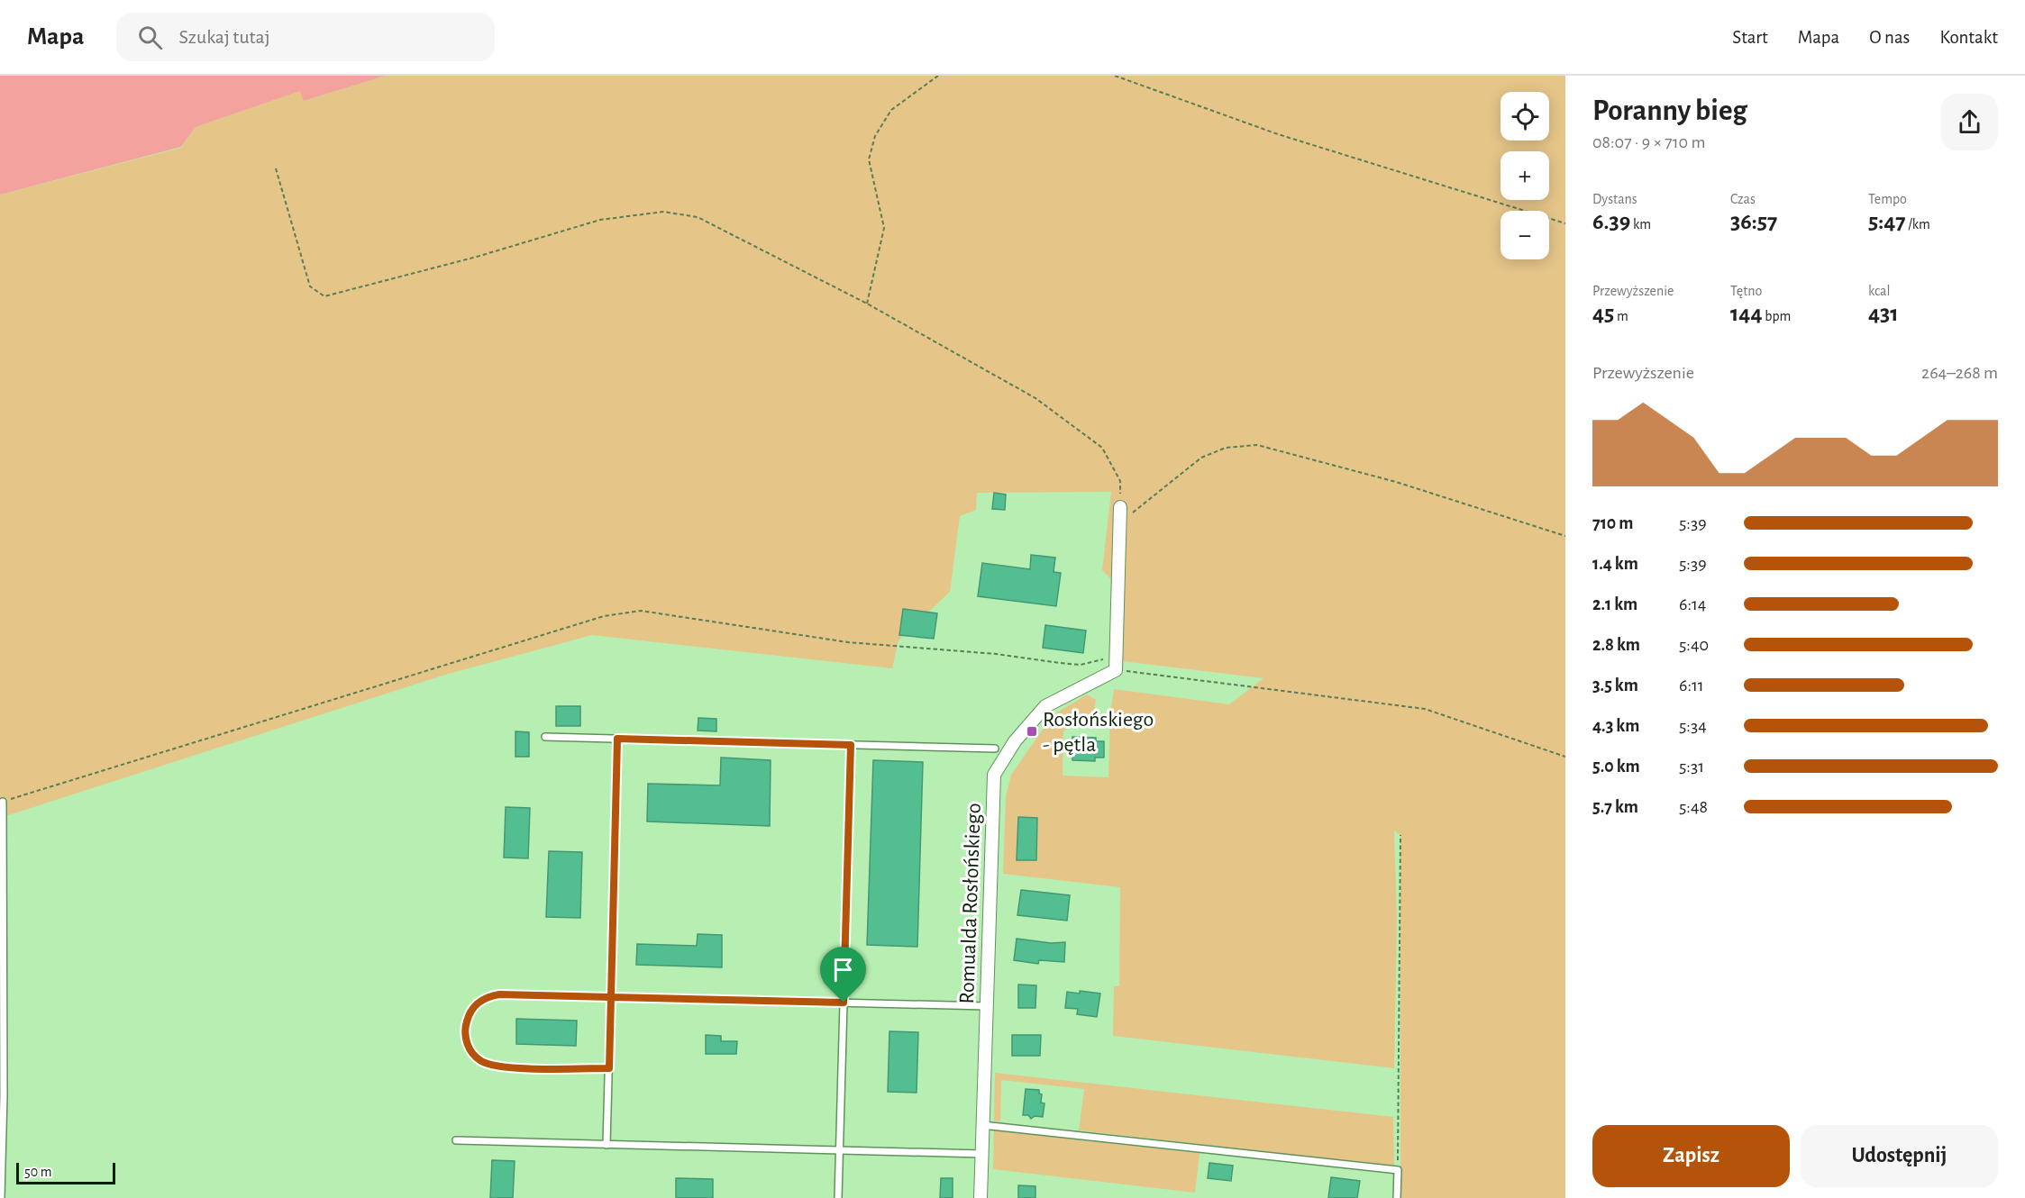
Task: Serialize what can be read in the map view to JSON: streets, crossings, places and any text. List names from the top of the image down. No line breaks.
{"streets":{"street":["Romualda Rosłońskiego"]},"places":{"transit":["Rosłońskiego - pętla"]},"scale_bar":"50 m","page":{"header":"Mapa","search":"Szukaj tutaj","nav":["Start","Mapa","O nas","Kontakt"],"heading":["Poranny bieg","08:07 · 9 × 710 m"],"map_buttons":["+","−"],"stats":[["Dystans","6.39 km"],["Czas","36:57"],["Tempo","5:47 /km"],["Przewyższenie","45 m"],["Tętno","144 bpm"],["kcal","431"]],"chart":["Przewyższenie","264–268 m"],"list":[{"name":"710 m","note":"5:39"},{"name":"1.4 km","note":"5:39"},{"name":"2.1 km","note":"6:14"},{"name":"2.8 km","note":"5:40"},{"name":"3.5 km","note":"6:11"},{"name":"4.3 km","note":"5:34"},{"name":"5.0 km","note":"5:31"},{"name":"5.7 km","note":"5:48"}],"buttons":["Zapisz","Udostępnij"],"scale":"50 m"}}
